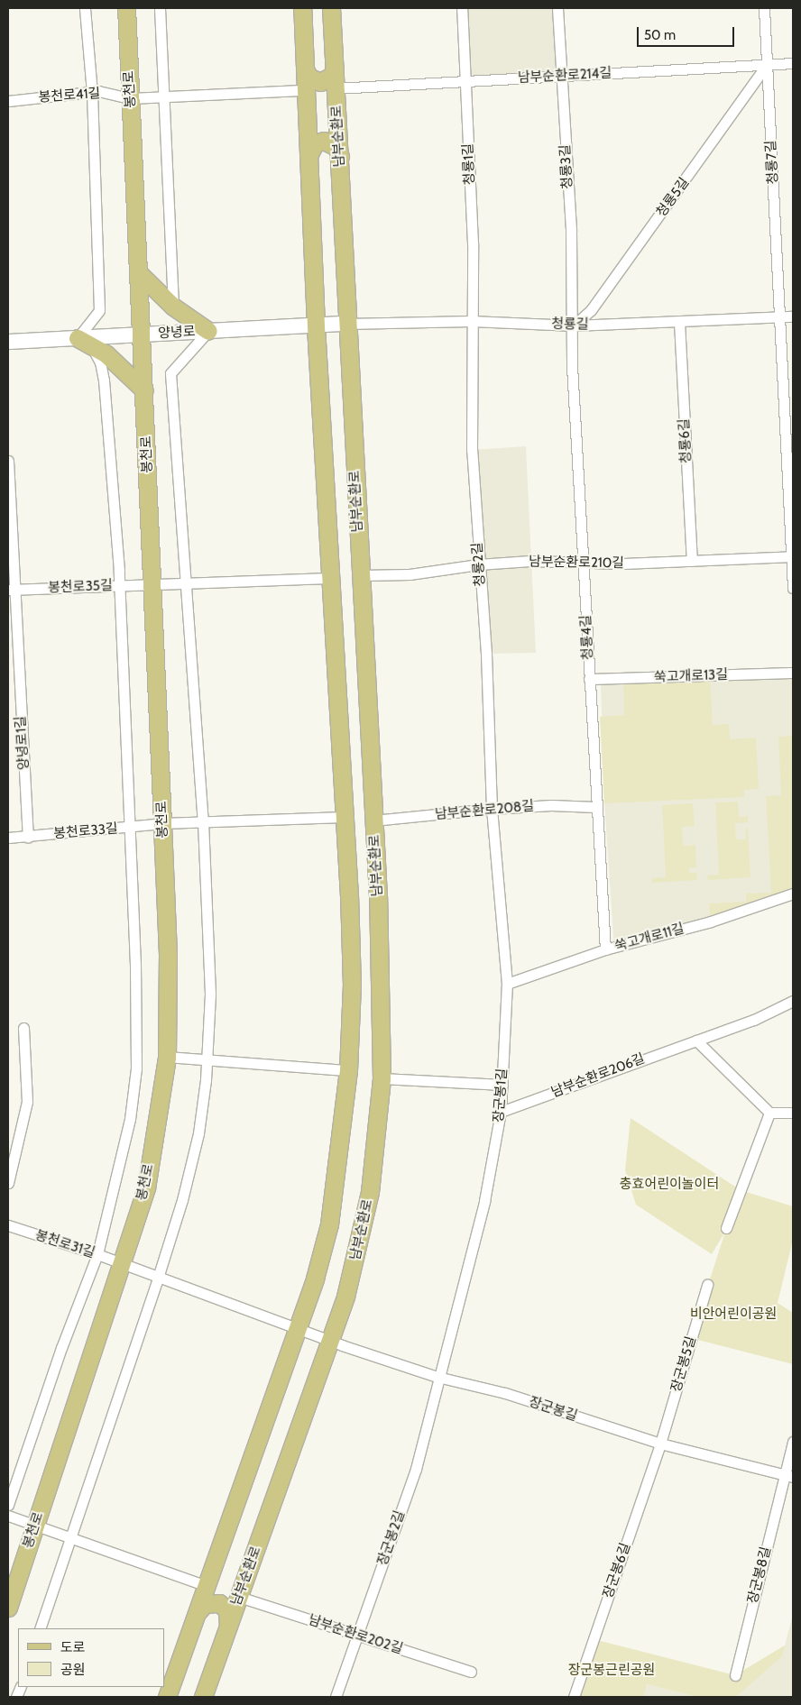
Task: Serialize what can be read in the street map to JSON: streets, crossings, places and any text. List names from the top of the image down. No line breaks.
{"streets":{"main road":["봉천로","남부순환로","양녕로"],"street":["남부순환로214길","봉천로41길","청룡7길","청룡1길","청룡3길","청룡5길","청룡길","청룡6길","남부순환로210길","청룡2길","봉천로35길","청룡4길","쑥고개로13길","양녕로1길","남부순환로208길","봉천로33길","쑥고개로11길","남부순환로206길","장군봉1길","봉천로31길","장군봉5길","장군봉길","장군봉2길","장군봉6길","장군봉8길","남부순환로202길"]},"crossings":[["남부순환로214길","남부순환로"],["남부순환로214길","청룡7길"],["남부순환로214길","청룡1길"],["남부순환로214길","청룡3길"],["남부순환로214길","청룡5길"],["봉천로","봉천로41길"],["봉천로","양녕로"],["봉천로","봉천로35길"],["봉천로","봉천로33길"],["봉천로","봉천로31길"],["남부순환로","청룡길"],["남부순환로","양녕로"],["남부순환로","남부순환로210길"],["남부순환로","남부순환로208길"],["남부순환로","장군봉길"],["남부순환로","남부순환로202길"],["청룡7길","청룡5길"],["청룡7길","청룡길"],["청룡7길","남부순환로210길"],["청룡1길","청룡길"],["청룡1길","청룡2길"],["청룡3길","청룡5길"],["청룡3길","청룡길"],["청룡3길","청룡4길"],["청룡5길","청룡길"],["청룡5길","청룡4길"],["청룡길","양녕로"],["청룡길","청룡6길"],["청룡길","청룡2길"],["청룡길","청룡4길"],["청룡6길","남부순환로210길"],["남부순환로210길","청룡2길"],["남부순환로210길","청룡4길"],["청룡2길","남부순환로208길"],["청룡2길","장군봉1길"],["봉천로35길","양녕로1길"],["청룡4길","쑥고개로13길"],["청룡4길","남부순환로208길"],["청룡4길","쑥고개로11길"],["양녕로1길","봉천로33길"],["남부순환로208길","장군봉1길"],["쑥고개로11길","장군봉1길"],["남부순환로206길","장군봉1길"],["장군봉1길","장군봉길"],["장군봉1길","장군봉2길"],["장군봉5길","장군봉길"],["장군봉5길","장군봉6길"],["장군봉길","장군봉2길"],["장군봉길","장군봉6길"],["장군봉길","장군봉8길"],["장군봉2길","남부순환로202길"]],"parks":["충효어린이놀이터","비안어린이공원","장군봉근린공원"],"legend":["도로","공원"],"scale_bar":"50 m"}
